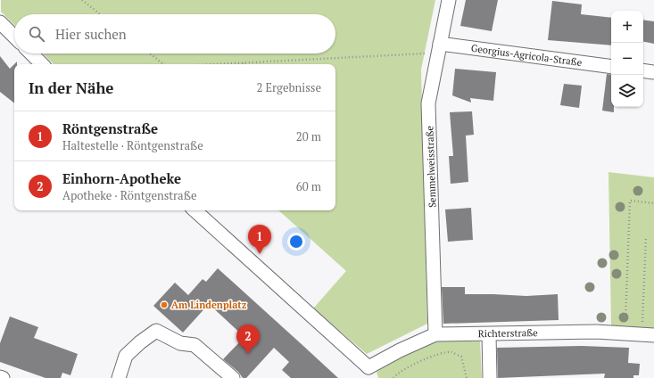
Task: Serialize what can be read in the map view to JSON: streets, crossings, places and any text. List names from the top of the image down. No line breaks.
{"streets":{"street":["Georgius-Agricola-Straße","Semmelweisstraße","Richterstraße"]},"crossings":[["Georgius-Agricola-Straße","Semmelweisstraße"],["Semmelweisstraße","Richterstraße"]],"places":["Am Lindenplatz"],"page":{"map_buttons":["+","−"],"search":"Hier suchen","heading":["In der Nähe","2 Ergebnisse"],"list":[{"mark":"1","name":"Röntgenstraße","note":"Haltestelle · Röntgenstraße","value":"20 m"},{"mark":"2","name":"Einhorn-Apotheke","note":"Apotheke · Röntgenstraße","value":"60 m"}],"pins":["1","2"]}}
